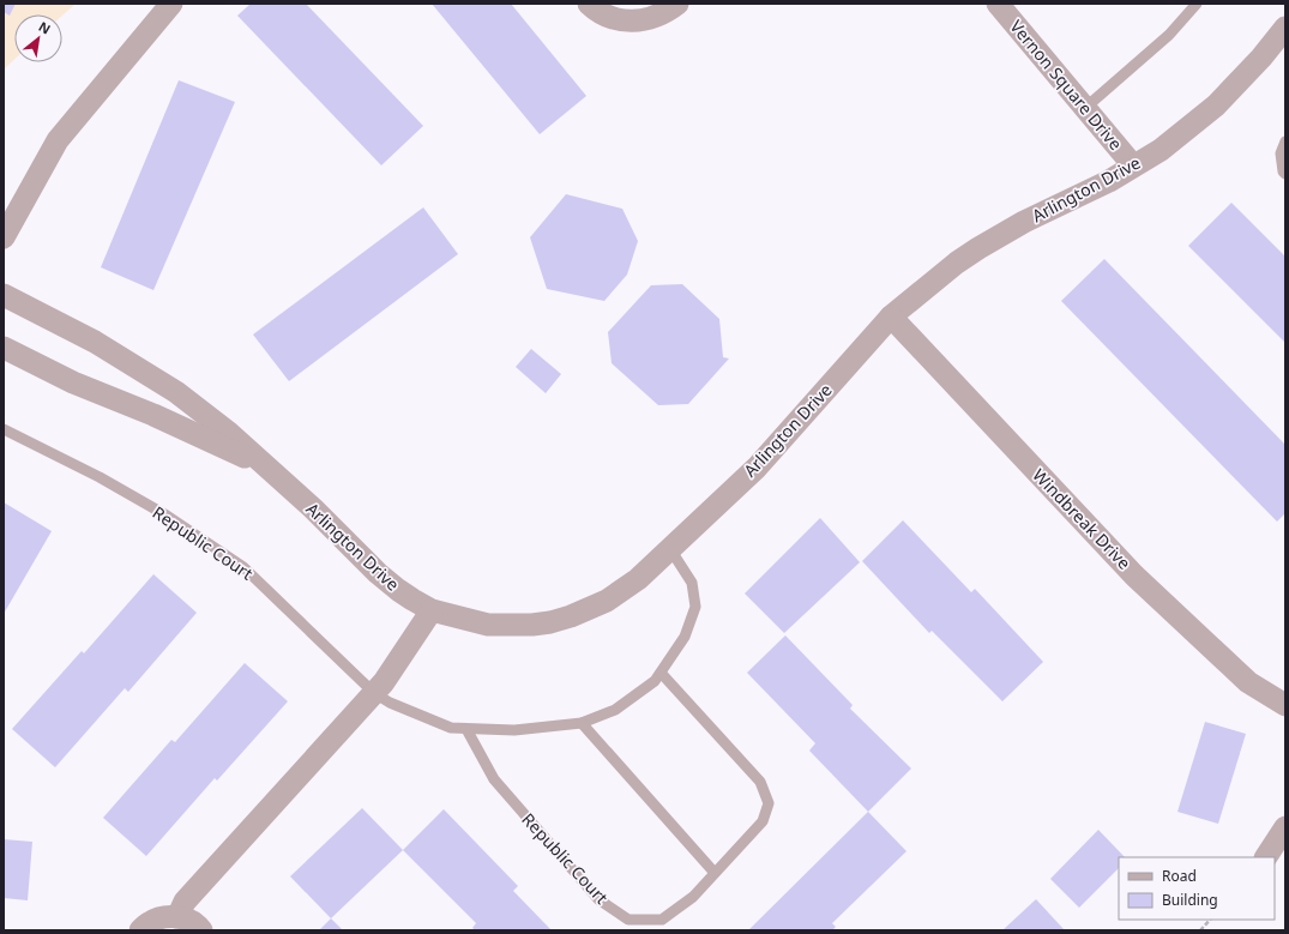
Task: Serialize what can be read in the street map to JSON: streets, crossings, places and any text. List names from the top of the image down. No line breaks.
{"streets":{"street":["Vernon Square Drive","Arlington Drive","Windbreak Drive"],"lane":["Republic Court"]},"crossings":[["Vernon Square Drive","Arlington Drive"],["Arlington Drive","Windbreak Drive"],["Arlington Drive","Republic Court"]],"legend":["Road","Building"],"north":"top right"}
